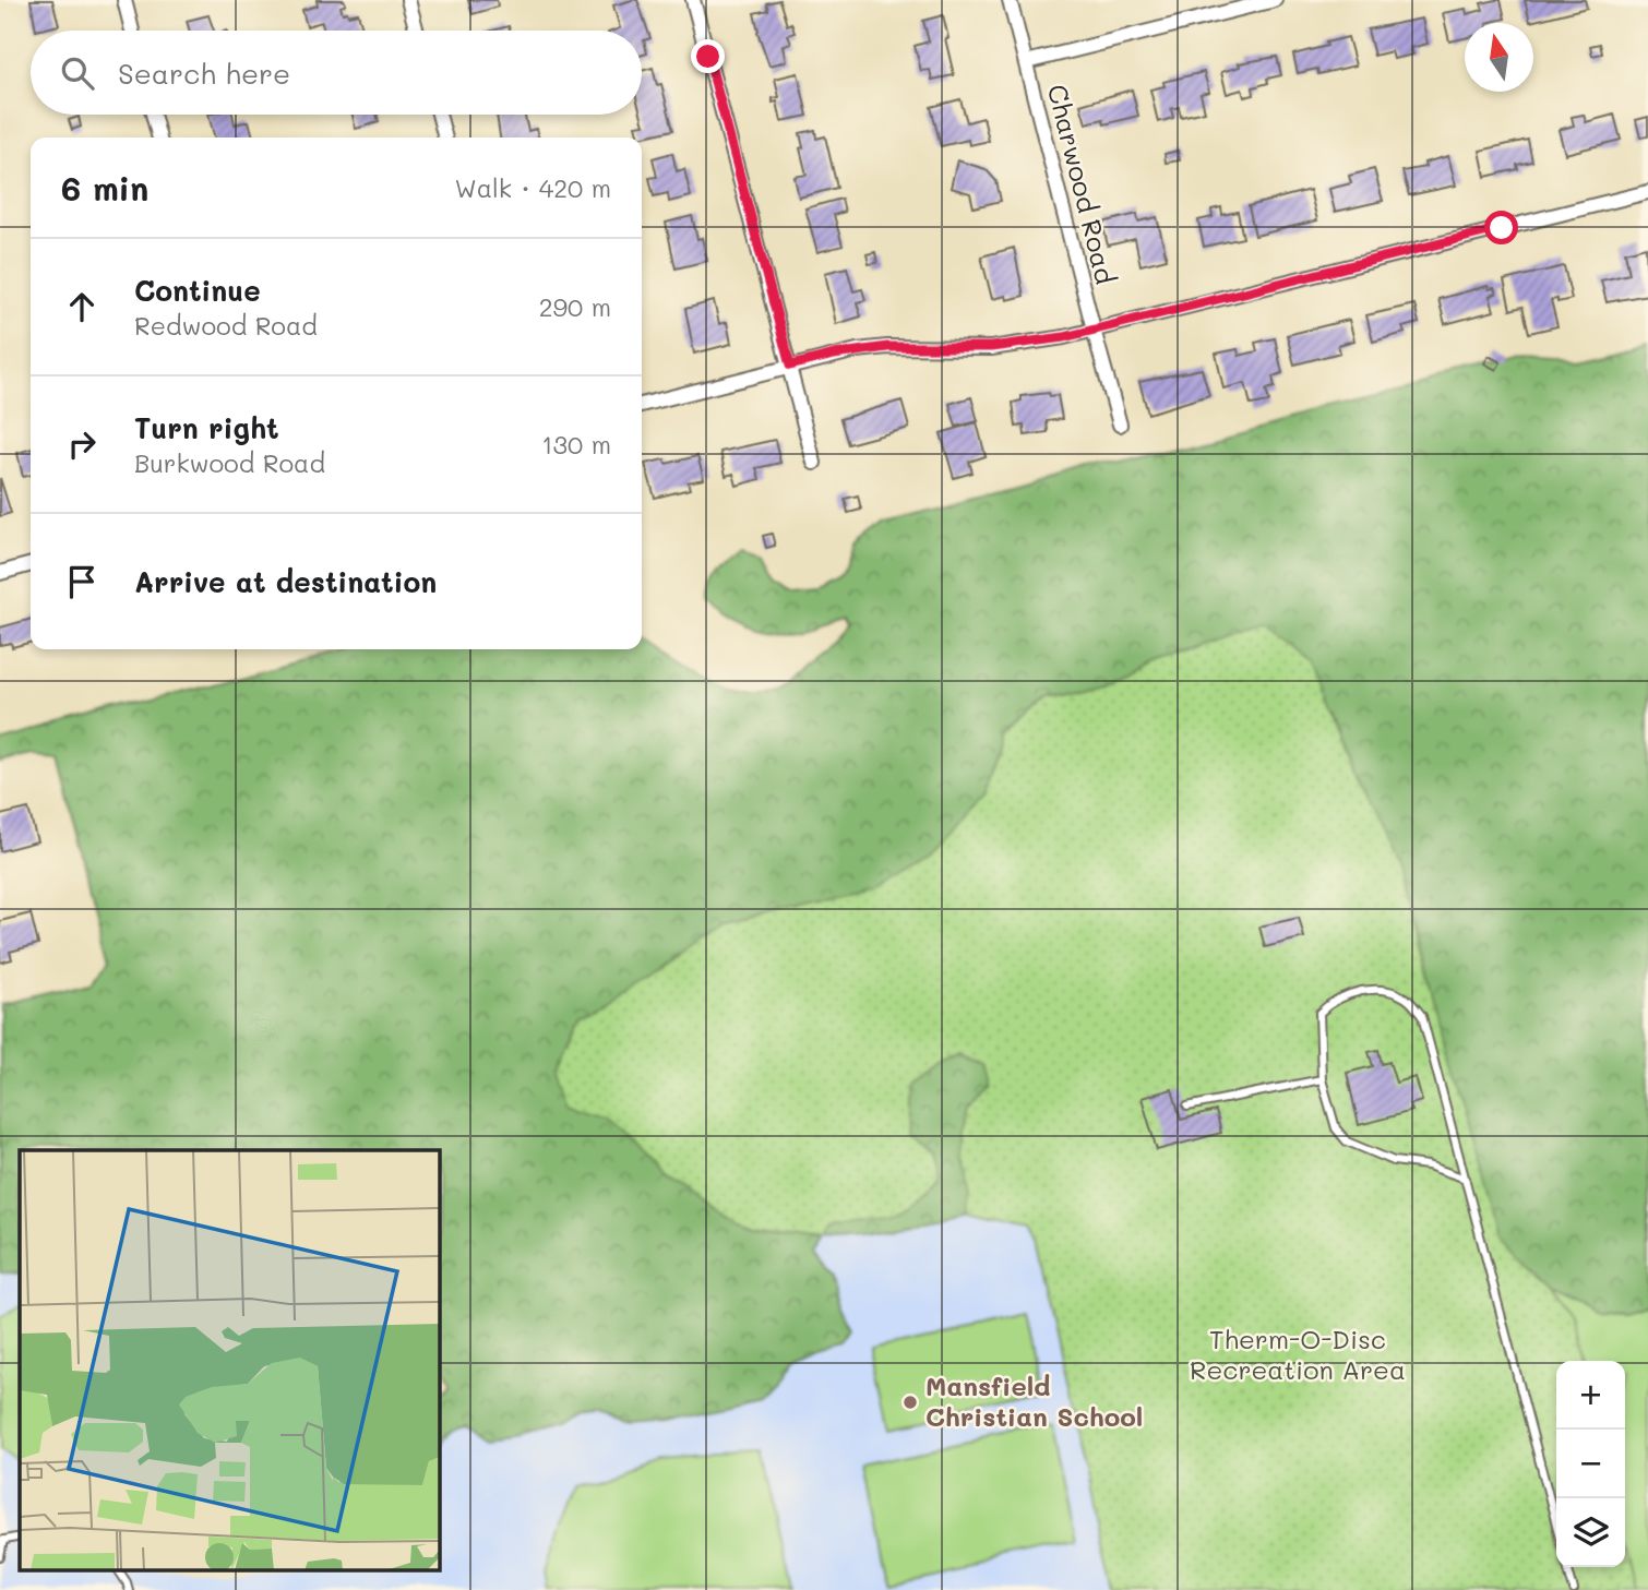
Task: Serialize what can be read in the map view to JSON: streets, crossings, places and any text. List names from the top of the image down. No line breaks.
{"streets":{"street":["Charwood Road"]},"parks":["Therm-O-Disc Recreation Area"],"places":["Mansfield Christian School"],"north":"top","page":{"search":"Search here","heading":["6 min","Walk · 420 m"],"list":[["Continue","Redwood Road","290 m"],["Turn right","Burkwood Road","130 m"],"Arrive at destination"],"map_buttons":["+","−"]}}
